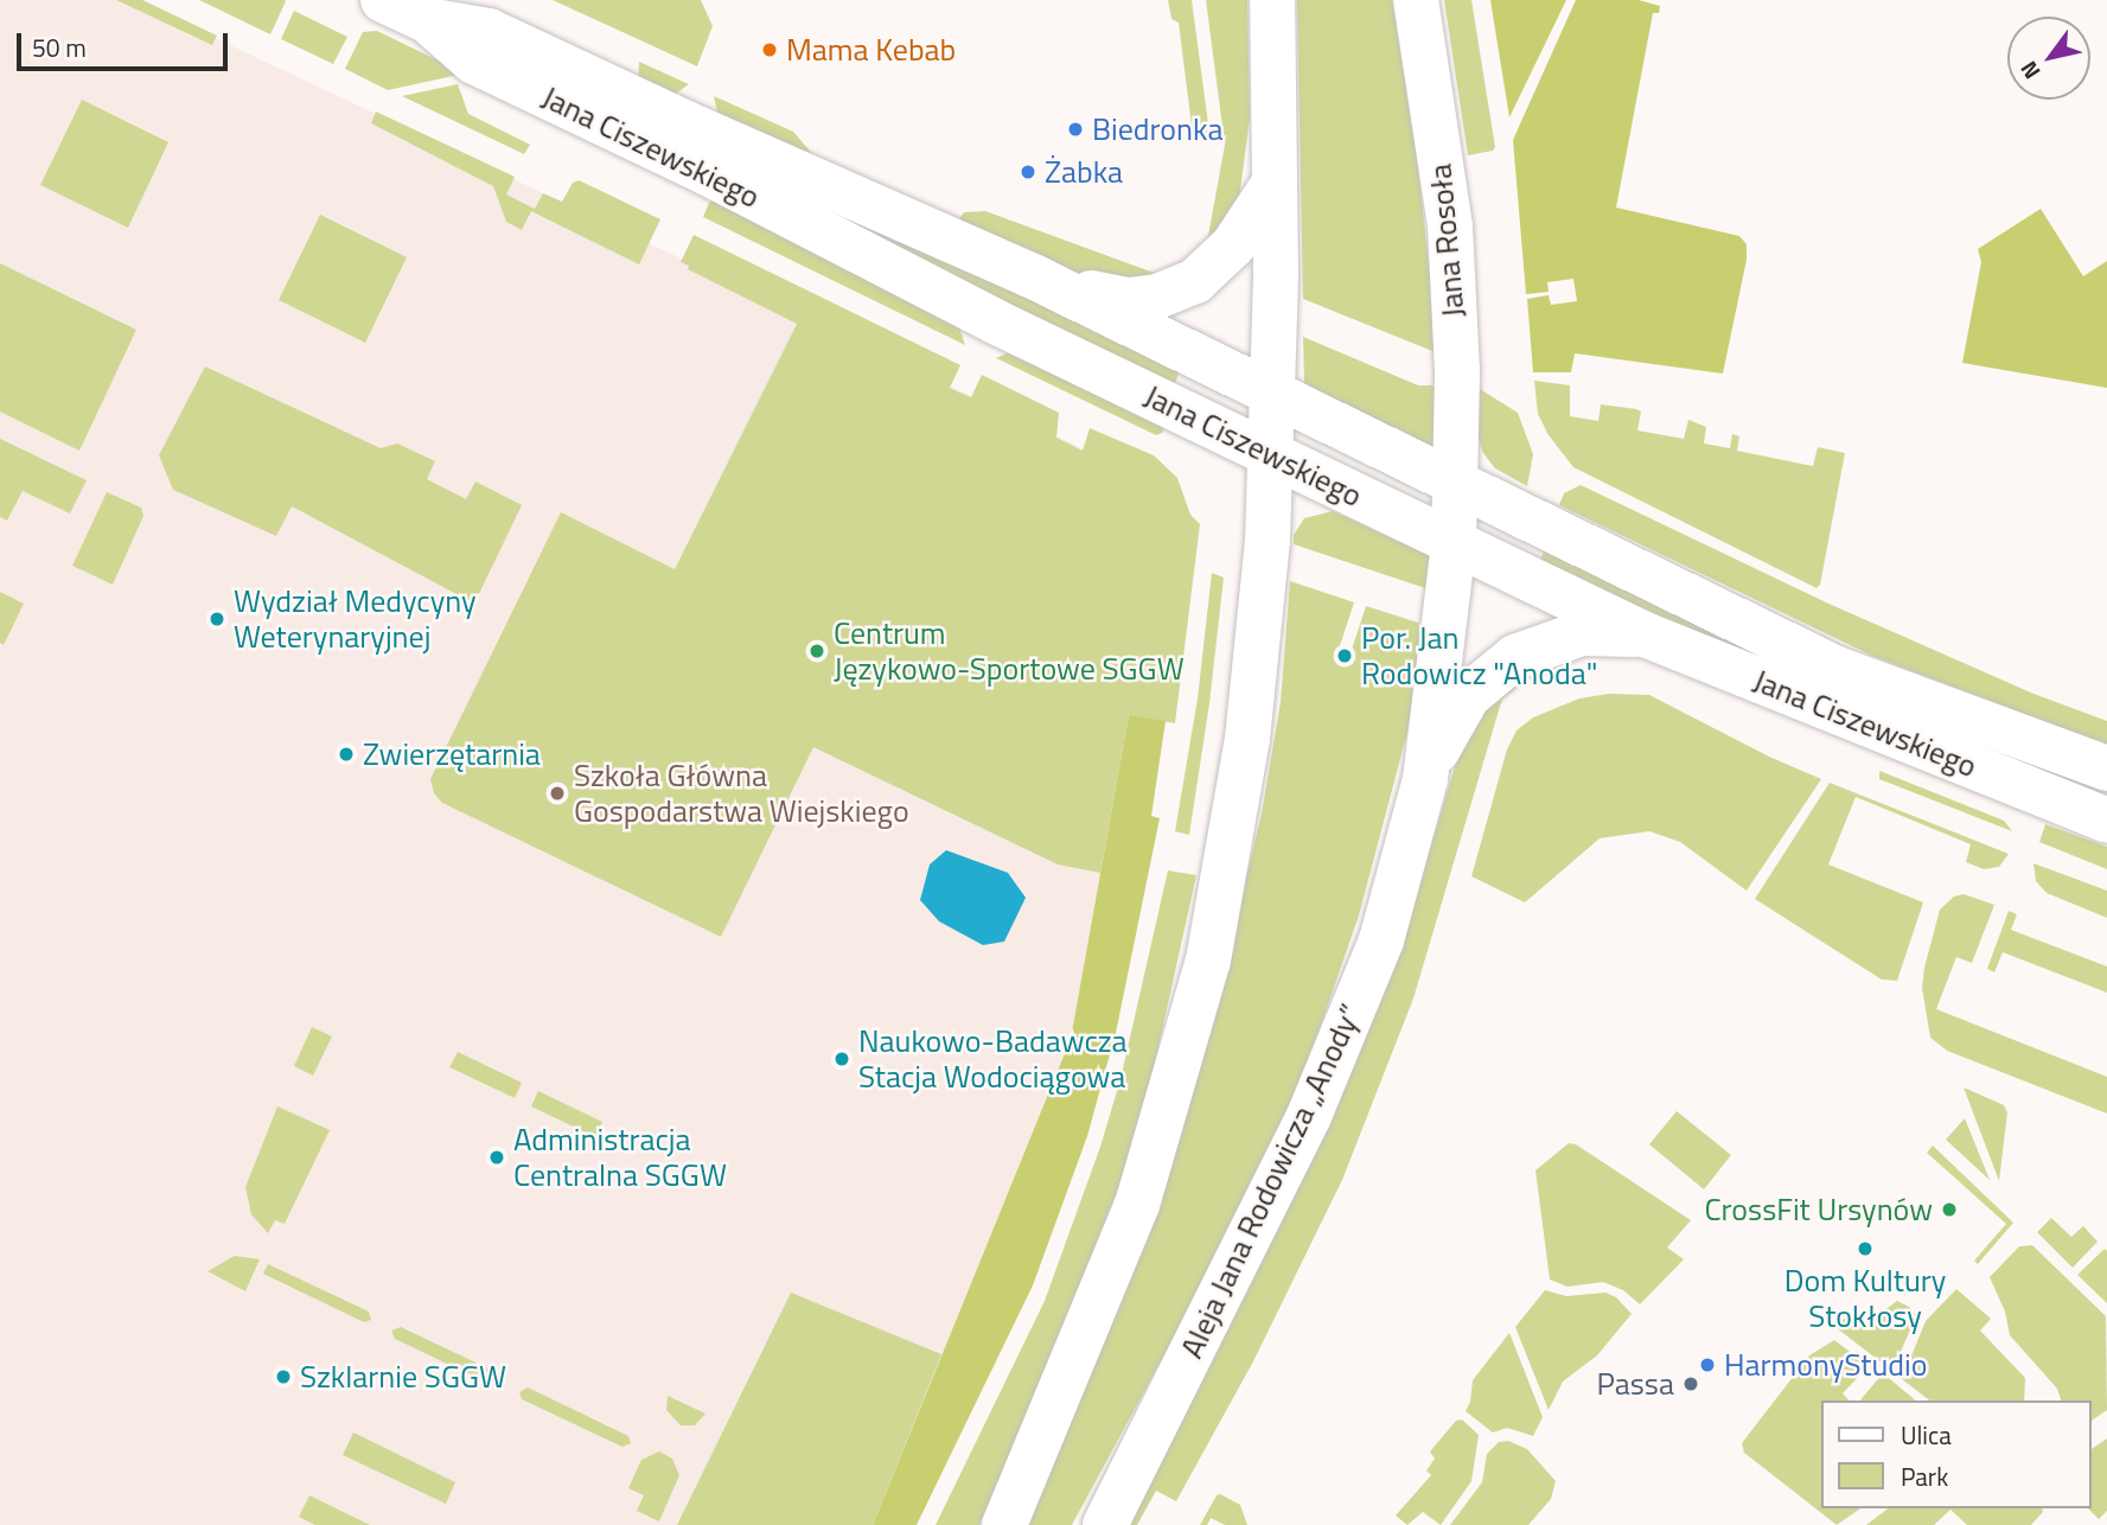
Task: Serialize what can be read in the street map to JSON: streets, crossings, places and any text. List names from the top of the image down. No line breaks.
{"streets":{"main road":["Jana Ciszewskiego","Jana Rosoła","Aleja Jana Rodowicza „Anody”"]},"crossings":[["Jana Ciszewskiego","Jana Rosoła"],["Jana Ciszewskiego","Aleja Jana Rodowicza „Anody”"],["Jana Rosoła","Aleja Jana Rodowicza „Anody”"]],"places":["Mama Kebab","Biedronka","Żabka","Wydział Medycyny Weterynaryjnej","Centrum Językowo-Sportowe SGGW","Por. Jan Rodowicz \"Anoda\"","Zwierzętarnia","Szkoła Główna Gospodarstwa Wiejskiego","Naukowo-Badawcza Stacja Wodociągowa","Administracja Centralna SGGW","CrossFit Ursynów","Dom Kultury Stokłosy","HarmonyStudio","Szklarnie SGGW","Passa"],"legend":["Ulica","Park"],"scale_bar":"50 m","north":"bottom left"}
